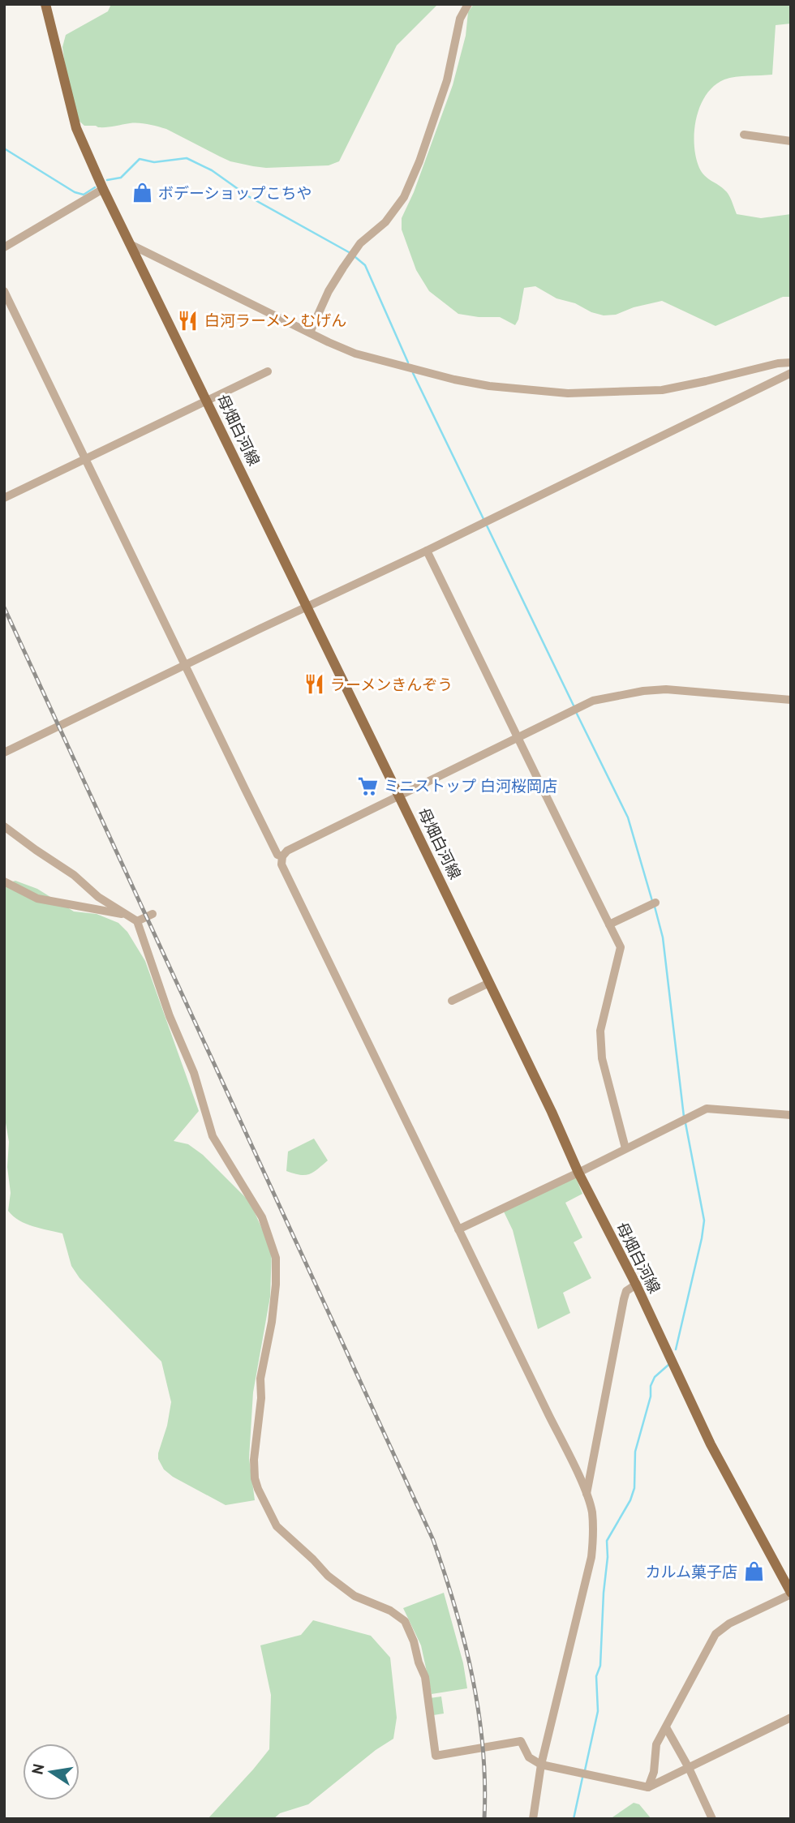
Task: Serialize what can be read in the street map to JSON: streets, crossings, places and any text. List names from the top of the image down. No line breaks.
{"streets":{"main road":["母畑白河線"]},"places":{"shop":["ボデーショップこちや","カルム菓子店"],"restaurant":["白河ラーメン むげん","ラーメンきんぞう"],"supermarket":["ミニストップ 白河桜岡店"]},"north":"left"}
